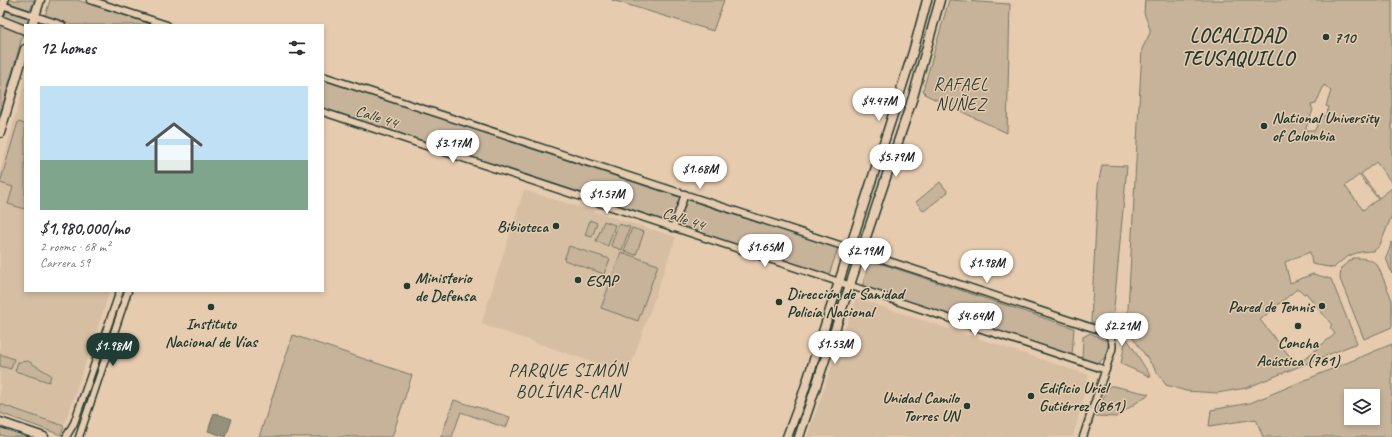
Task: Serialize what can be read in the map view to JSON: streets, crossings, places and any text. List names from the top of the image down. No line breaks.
{"streets":{"street":["Calle 44"]},"districts":["LOCALIDAD TEUSAQUILLO","RAFAEL NUÑEZ","PARQUE SIMÓN BOLÍVAR-CAN"],"places":["710","National University of Colombia","Bibioteca","ESAP","Ministerio de Defensa","Dirección de Sanidad Policía Nacional","Pared de Tennis","Instituto Nacional de Vías","Concha Acústica (761)","Edificio Uriel Gutiérrez (861)","Unidad Camilo Torres UN"],"page":{"heading":"12 homes","list":[{"name":"$1,980,000/mo","note":"2 rooms · 68 m² · Carrera 59"}],"price":["$4.47M","$3.17M","$5.79M","$1.68M","$1.57M","$1.65M","$2.19M","$1.98M","$4.64M","$2.21M","$1.53M","$1.98M"]}}
